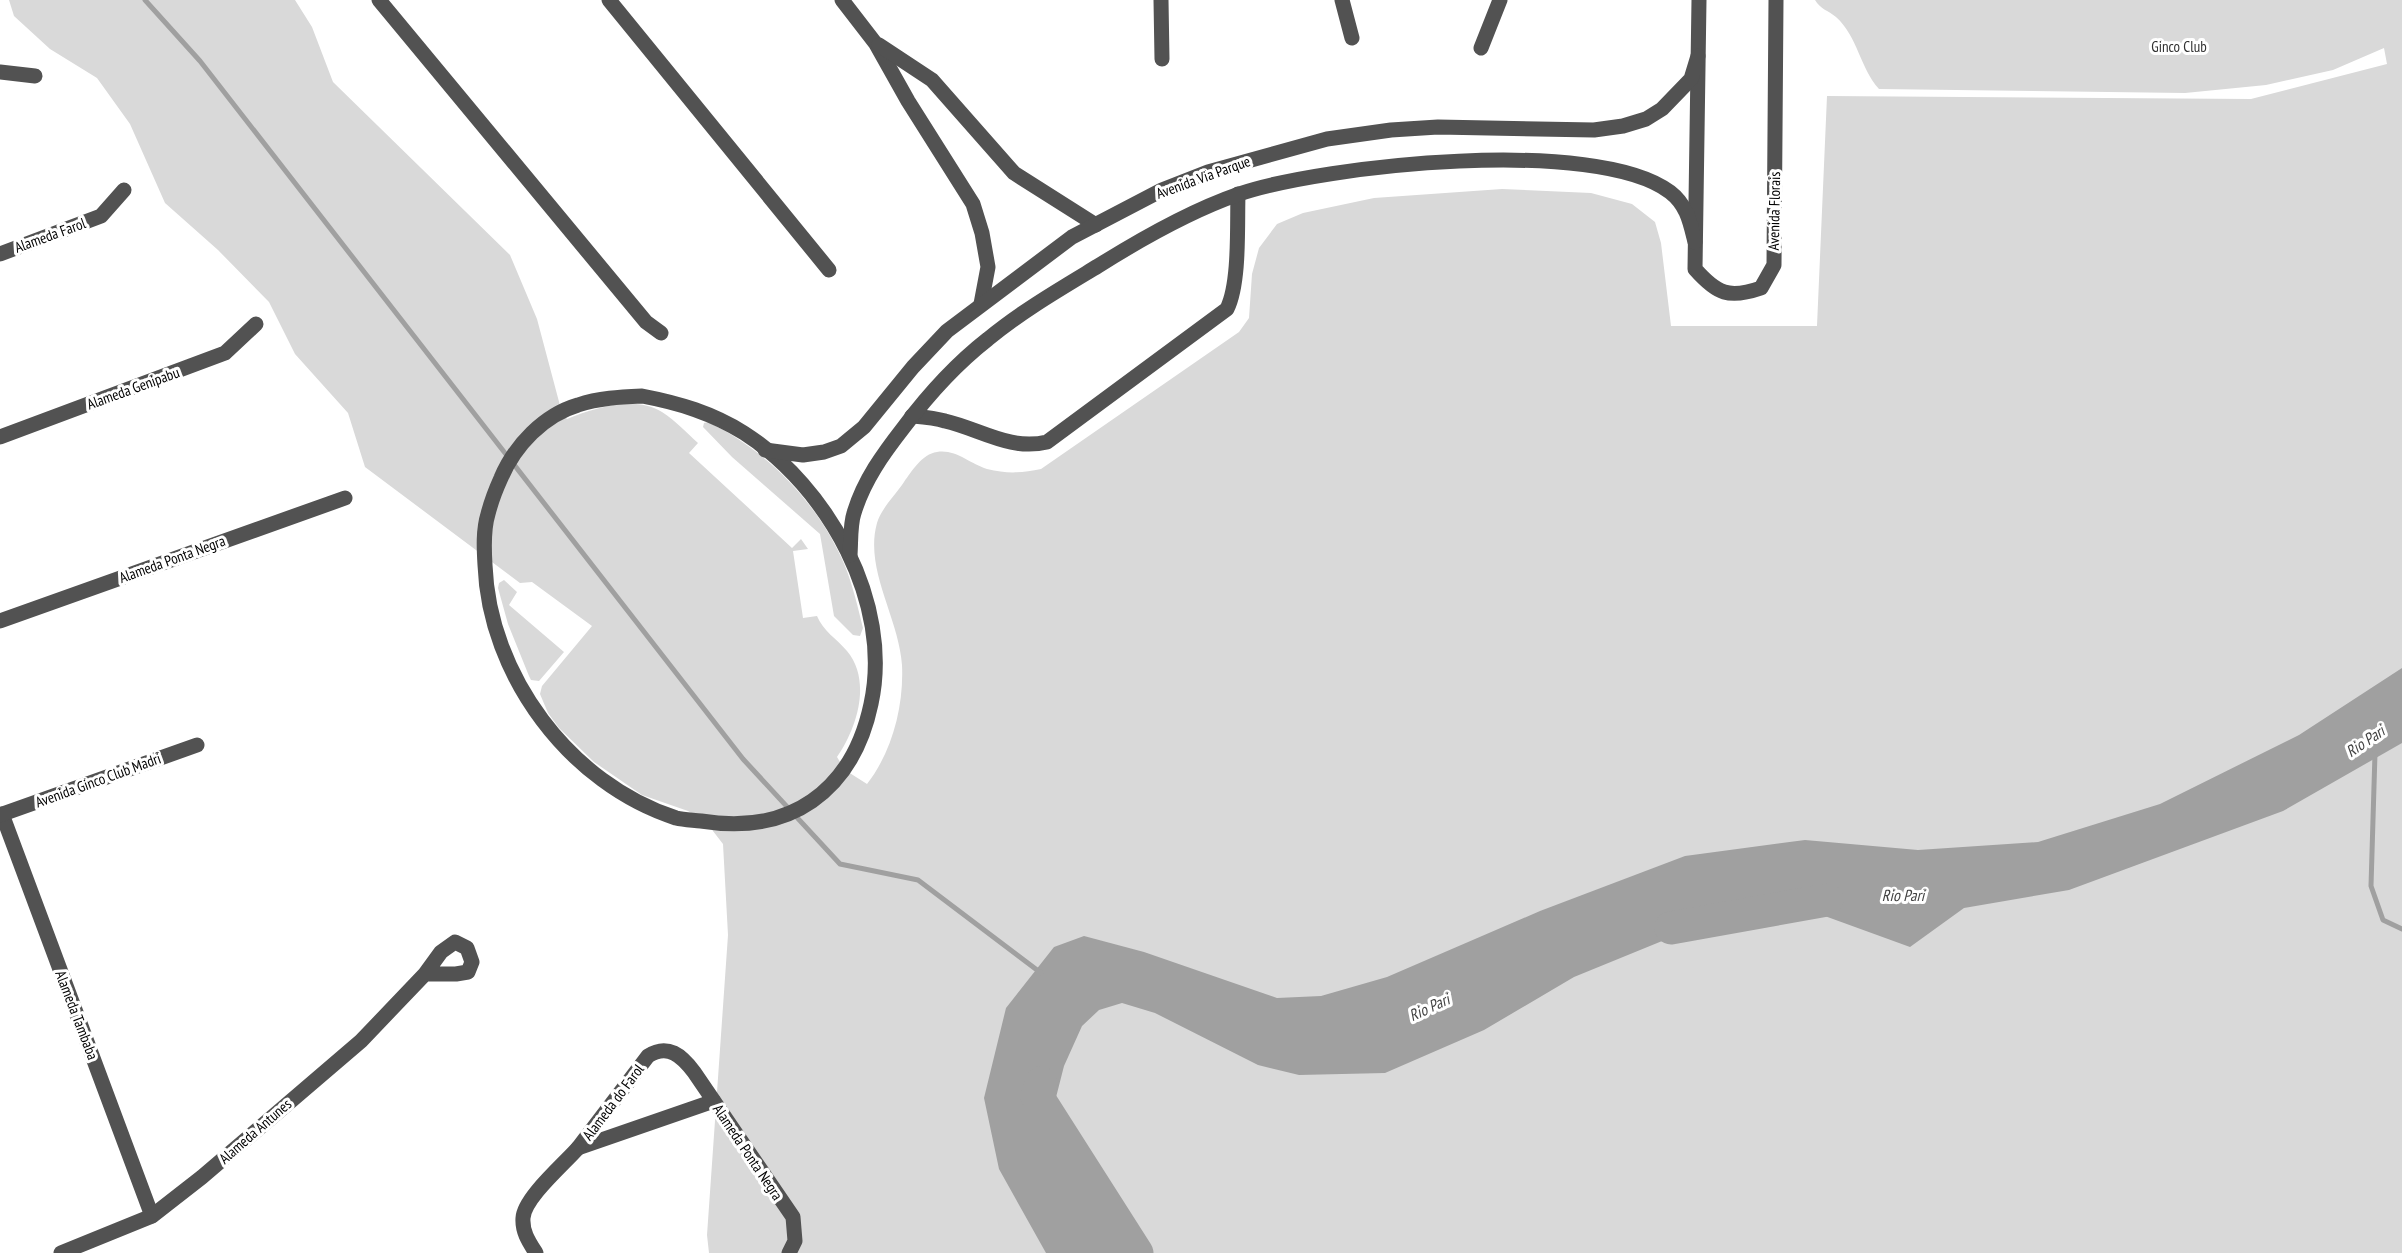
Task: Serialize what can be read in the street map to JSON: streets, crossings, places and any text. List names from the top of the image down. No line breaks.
{"streets":{"street":["Avenida Via Parque","Avenida Florais","Alameda Farol","Alameda Genipabu","Alameda Ponta Negra","Avenida Ginco Club Madri","Alameda Tambaba","Alameda do Farol","Alameda Antunes"]},"crossings":[["Avenida Via Parque","Avenida Florais"],["Alameda Ponta Negra","Alameda do Farol"],["Avenida Ginco Club Madri","Alameda Tambaba"],["Alameda Tambaba","Alameda Antunes"]],"water":["Rio Pari"],"parks":["Ginco Club"]}
